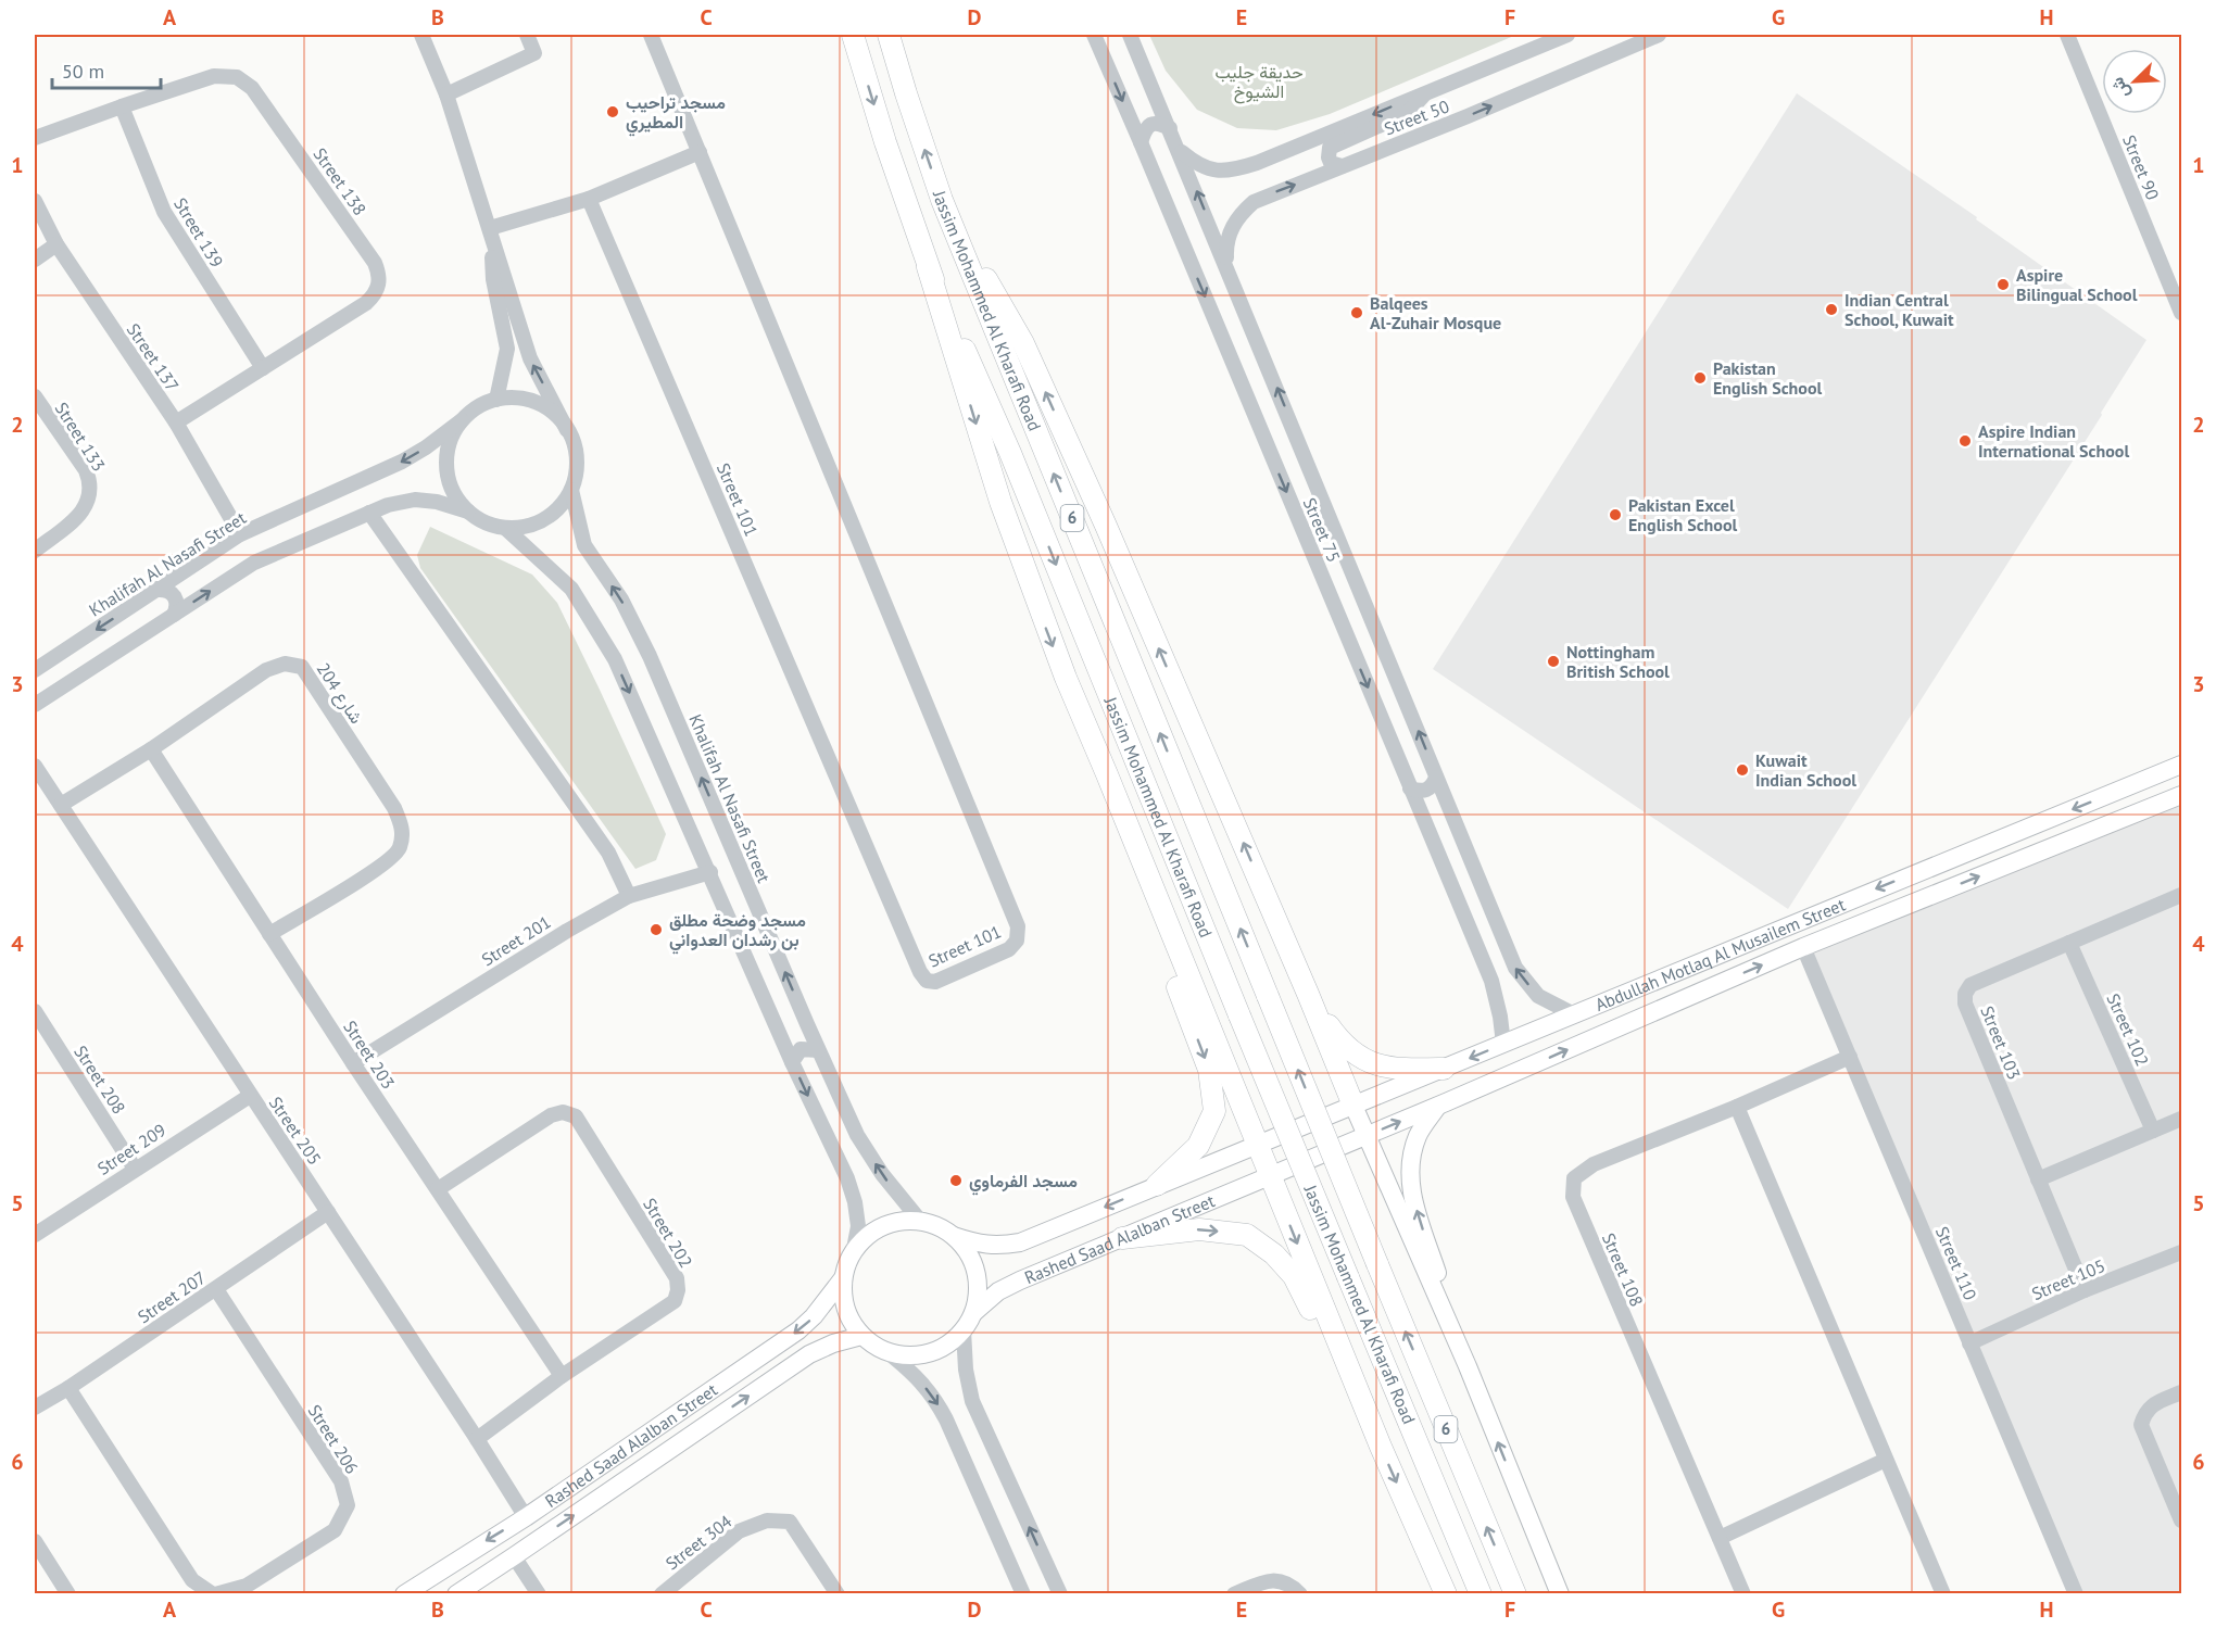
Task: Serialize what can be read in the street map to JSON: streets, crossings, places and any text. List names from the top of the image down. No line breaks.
{"streets":{"highway":["Jassim Mohammed Al Kharafi Road","6"],"main road":["Abdullah Motlaq Al Musailem Street","Rashed Saad Alalban Street"],"street":["Street 50","Street 90","Street 138","Street 139","Street 137","Street 133","Street 101","Street 75","Khalifah Al Nasafi Street","شارع 204","Street 201","Street 102","Street 103","Street 203","Street 208","Street 205","Street 209","Street 202","Street 110","Street 108","Street 105","Street 207","Street 206","Street 304"]},"crossings":[["Street 50","Street 75"],["Street 138","Street 139"],["Street 138","Street 137"],["Street 137","Khalifah Al Nasafi Street"],["Street 75","Abdullah Motlaq Al Musailem Street"],["Khalifah Al Nasafi Street","Rashed Saad Alalban Street"],["شارع 204","Street 203"],["شارع 204","Street 205"],["Street 201","Street 203"],["Abdullah Motlaq Al Musailem Street","Rashed Saad Alalban Street"],["Abdullah Motlaq Al Musailem Street","Street 110"],["Street 102","Street 103"],["Street 103","Street 105"],["Street 203","Street 202"],["Street 208","Street 209"],["Street 205","Street 209"],["Street 205","Street 202"],["Street 205","Rashed Saad Alalban Street"],["Street 205","Street 207"],["Street 110","Street 108"],["Street 110","Street 105"],["Street 207","Street 206"]],"parks":["حديقة جليب الشيوخ"],"places":["مسجد تراحيب المطيري","Aspire Bilingual School","Indian Central School, Kuwait","Balqees Al-Zuhair Mosque","Pakistan English School","Aspire Indian International School","Pakistan Excel English School","Nottingham British School","Kuwait Indian School","مسجد وضحة مطلق بن رشدان العدواني","مسجد الفرماوي"],"scale_bar":"50 m","north":"bottom left","grid":{"columns":["A","B","C","D","E","F","G","H"],"rows":["1","2","3","4","5","6"]}}
